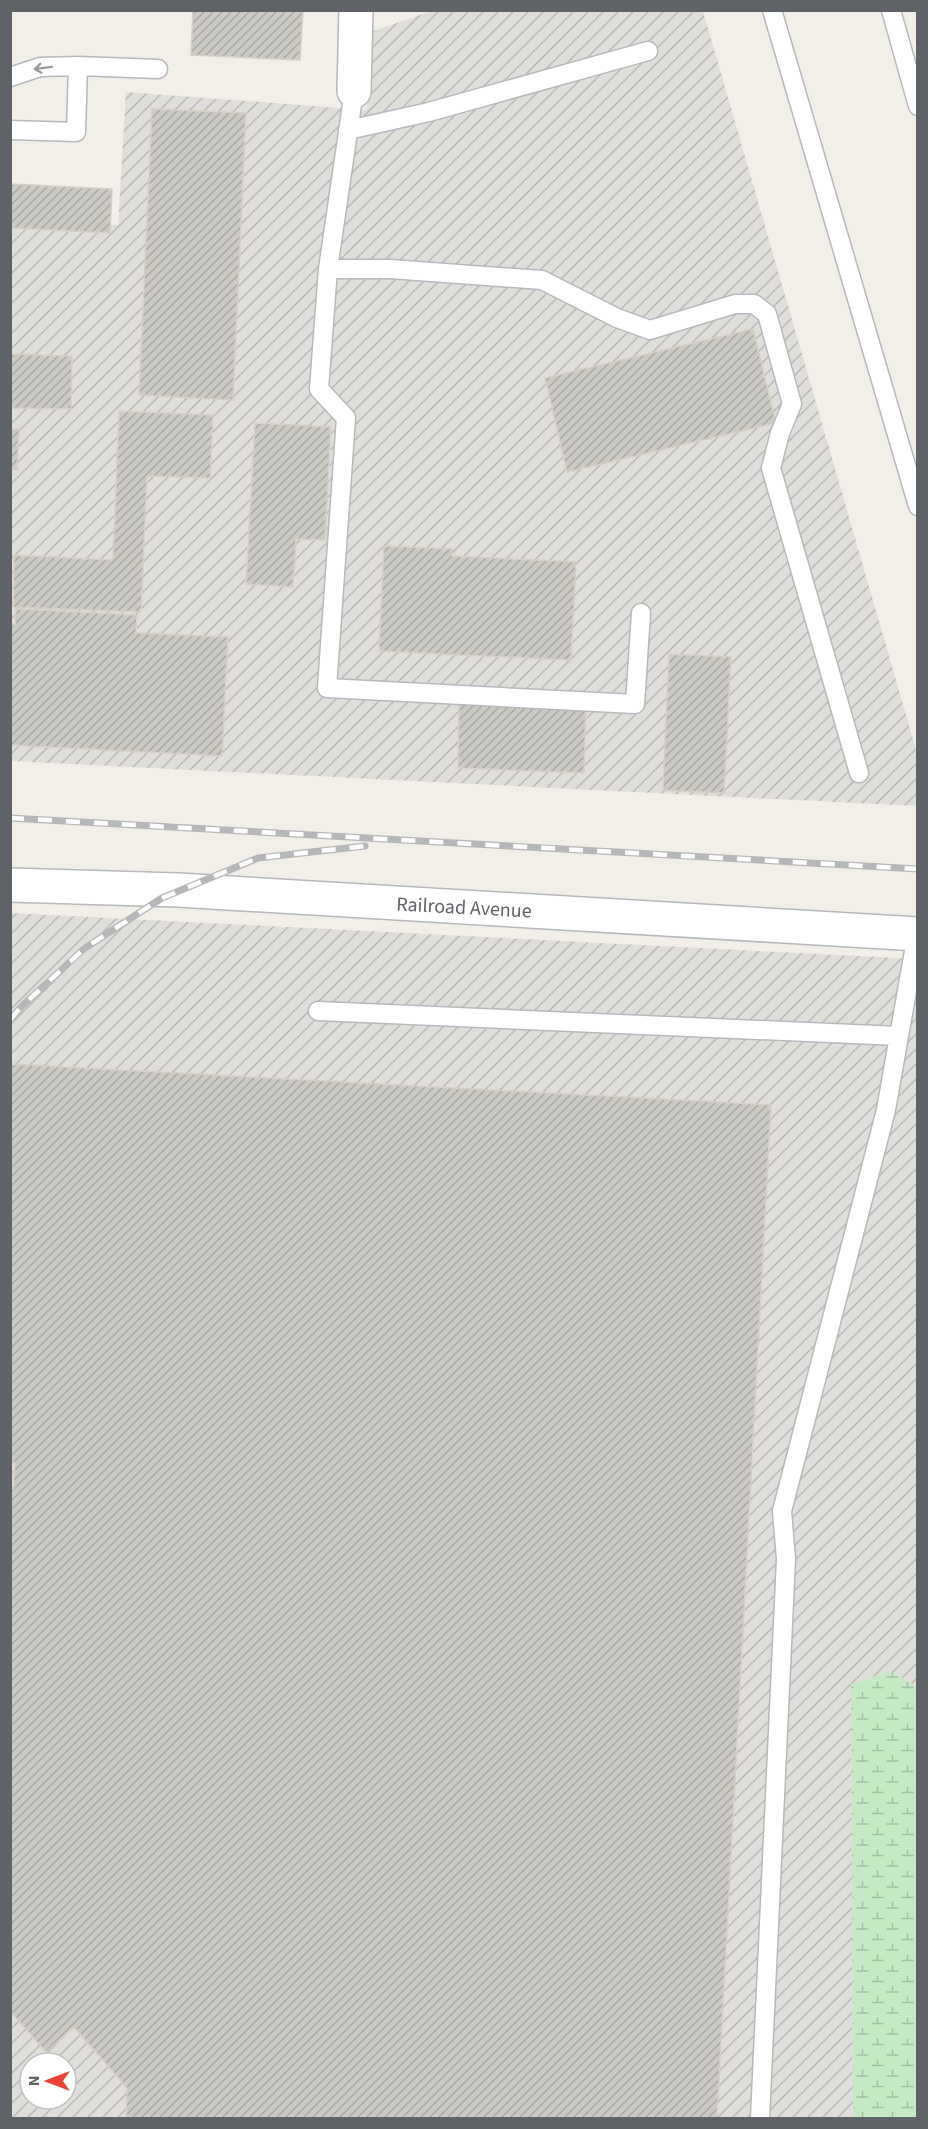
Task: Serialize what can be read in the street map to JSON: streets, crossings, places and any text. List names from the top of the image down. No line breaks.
{"streets":{"street":["Railroad Avenue"]},"north":"left"}
